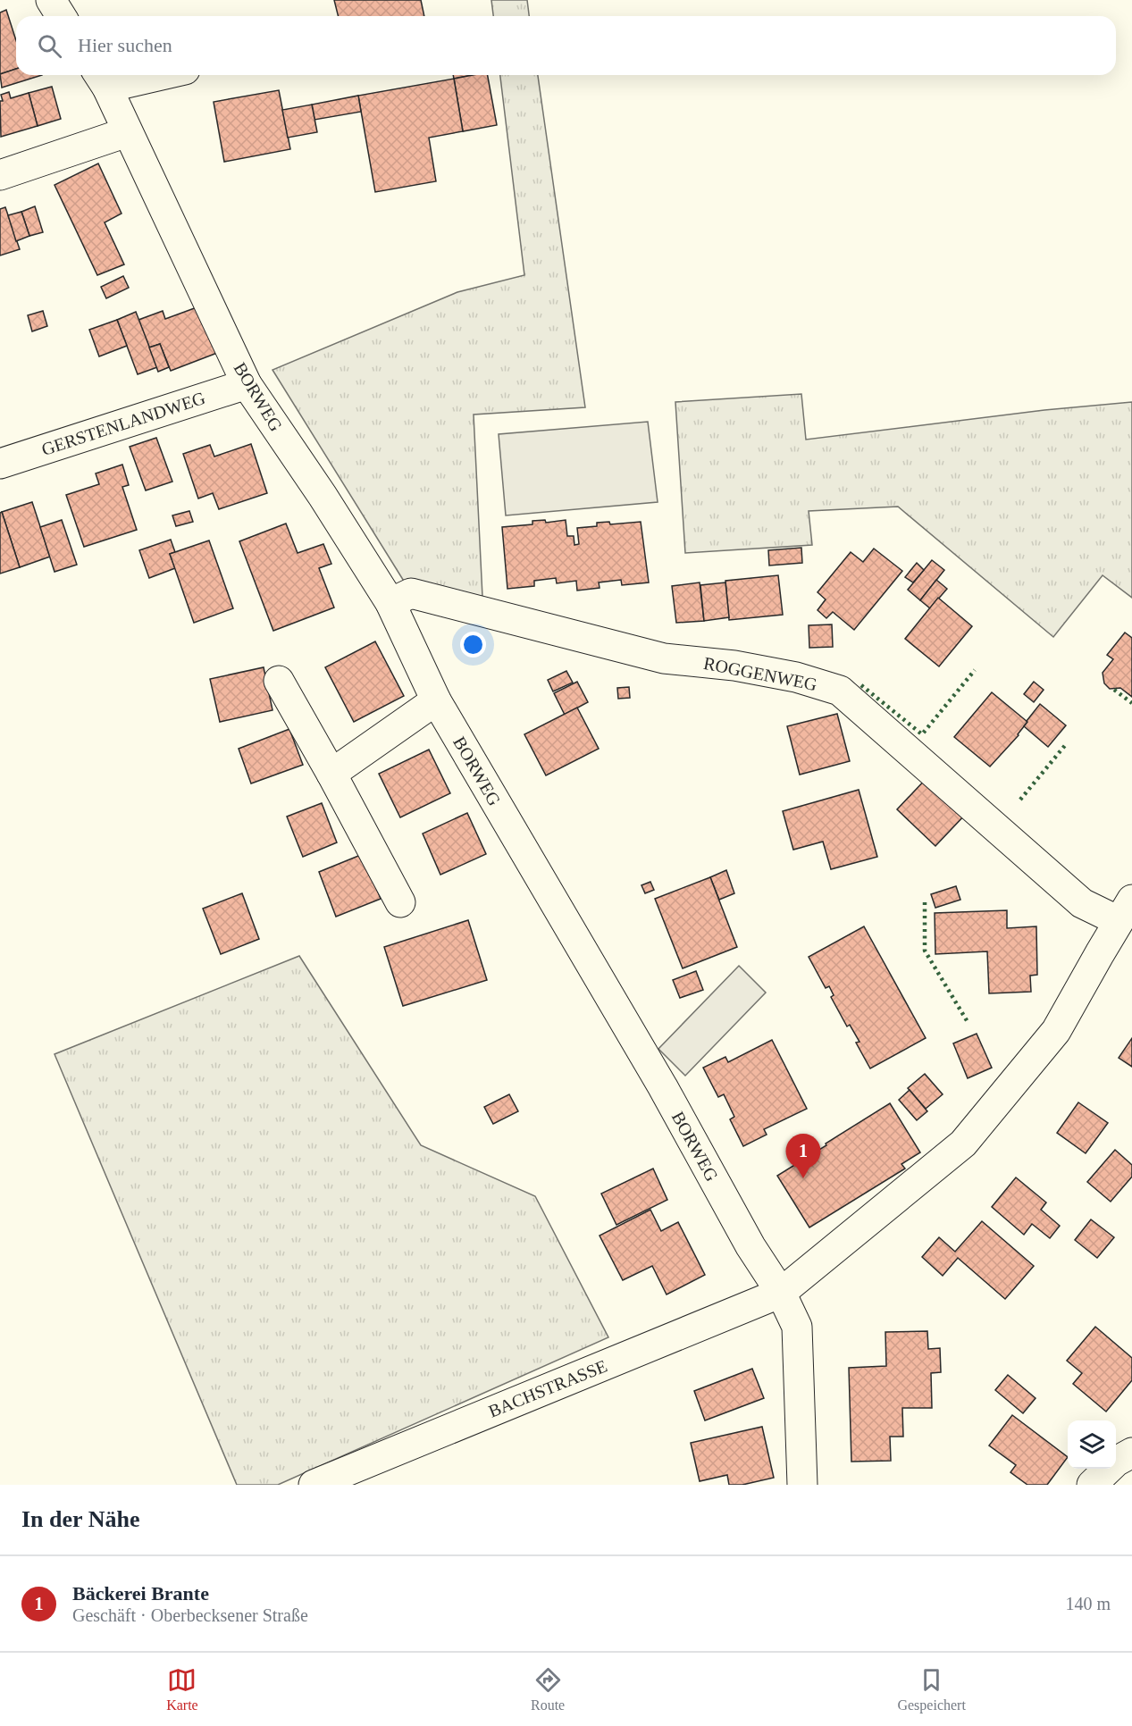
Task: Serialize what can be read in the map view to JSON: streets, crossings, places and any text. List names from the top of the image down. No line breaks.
{"streets":{"street":["BORWEG","GERSTENLANDWEG","ROGGENWEG","BACHSTRASSE"]},"crossings":[["BORWEG","GERSTENLANDWEG"],["BORWEG","ROGGENWEG"],["BORWEG","BACHSTRASSE"],["ROGGENWEG","BACHSTRASSE"]],"page":{"search":"Hier suchen","pins":"1","heading":"In der Nähe","list":[{"mark":"1","name":"Bäckerei Brante","note":"Geschäft · Oberbecksener Straße","value":"140 m"}],"nav":["Karte","Route","Gespeichert"]}}
